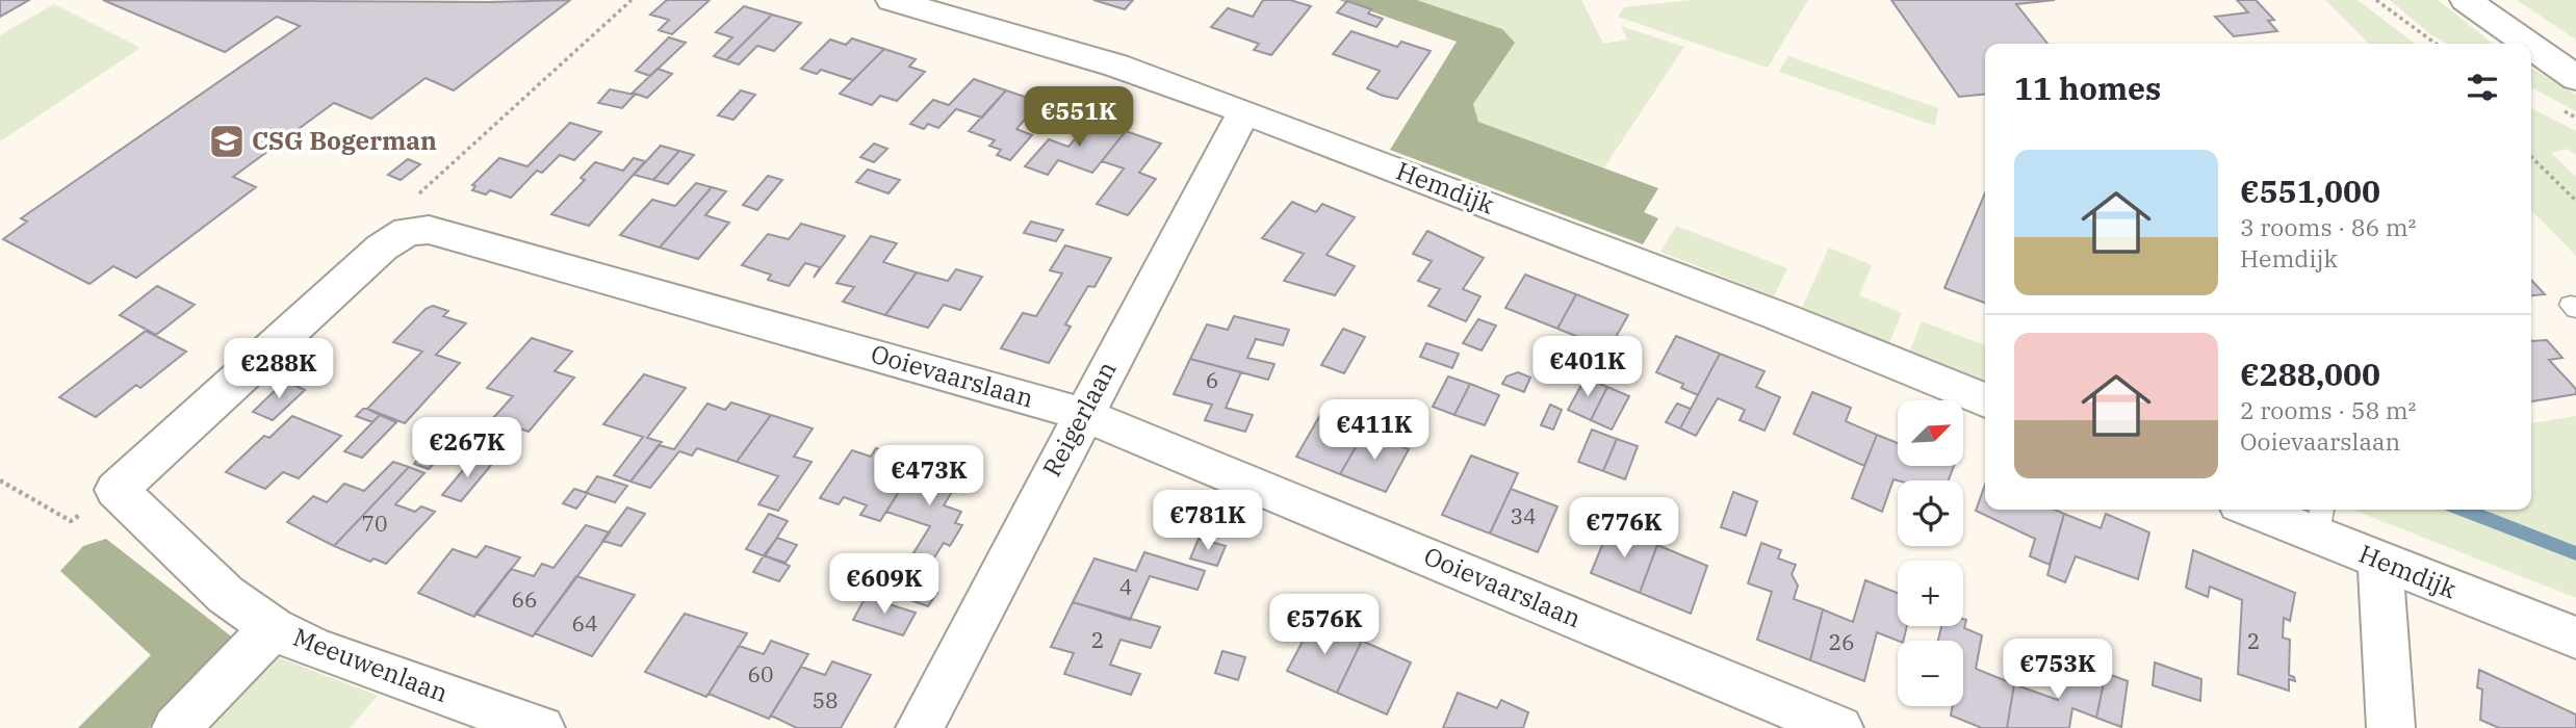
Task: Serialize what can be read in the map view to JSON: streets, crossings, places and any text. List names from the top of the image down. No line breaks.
{"streets":{"street":["Hemdijk","Ooievaarslaan","Reigerlaan","Meeuwenlaan"]},"crossings":[["Hemdijk","Reigerlaan"],["Ooievaarslaan","Reigerlaan"]],"places":{"school or university":["CSG Bogerman"]},"house_numbers":["6","34","70","4","66","64","2","2","26","60","58"],"north":"top right","page":{"heading":"11 homes","price":["€551K","€401K","€288K","€411K","€267K","€473K","€781K","€776K","€609K","€576K","€753K"],"list":[{"name":"€551,000","note":"3 rooms · 86 m² · Hemdijk"},{"name":"€288,000","note":"2 rooms · 58 m² · Ooievaarslaan"}],"map_buttons":["+","−"]}}
